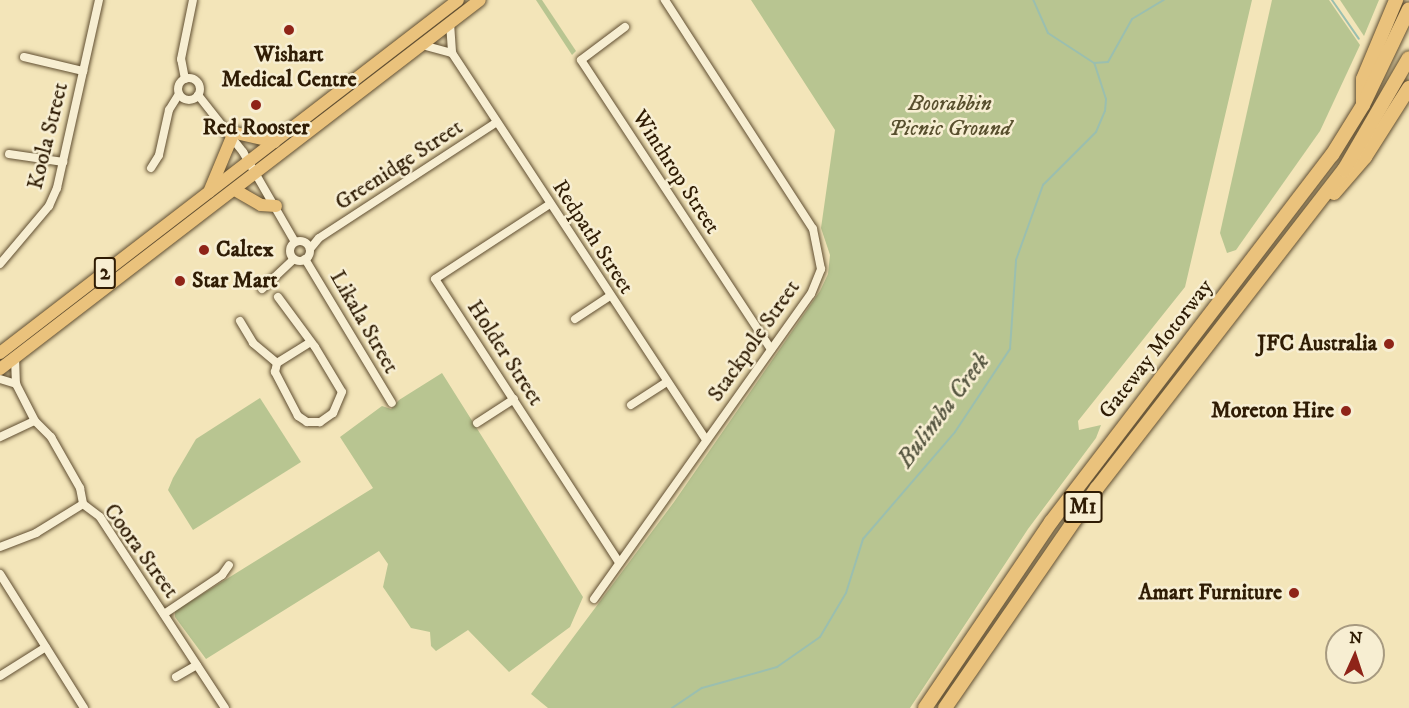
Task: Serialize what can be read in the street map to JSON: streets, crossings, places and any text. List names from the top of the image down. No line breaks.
{"streets":{"highway":["2","Gateway Motorway","M1"],"street":["Koola Street","Greenidge Street","Winthrop Street","Redpath Street","Likala Street","Stackpole Street","Holder Street","Coora Street"]},"crossings":[["Greenidge Street","Redpath Street"],["Greenidge Street","Likala Street"],["Winthrop Street","Stackpole Street"],["Redpath Street","2"],["Redpath Street","Stackpole Street"],["Redpath Street","Holder Street"],["2","Coora Street"],["Stackpole Street","Holder Street"]],"water":["Bulimba Creek"],"parks":["Boorabbin Picnic Ground"],"places":["Wishart Medical Centre","Red Rooster","Caltex","Star Mart","JFC Australia","Moreton Hire","Amart Furniture"],"north":"top"}
